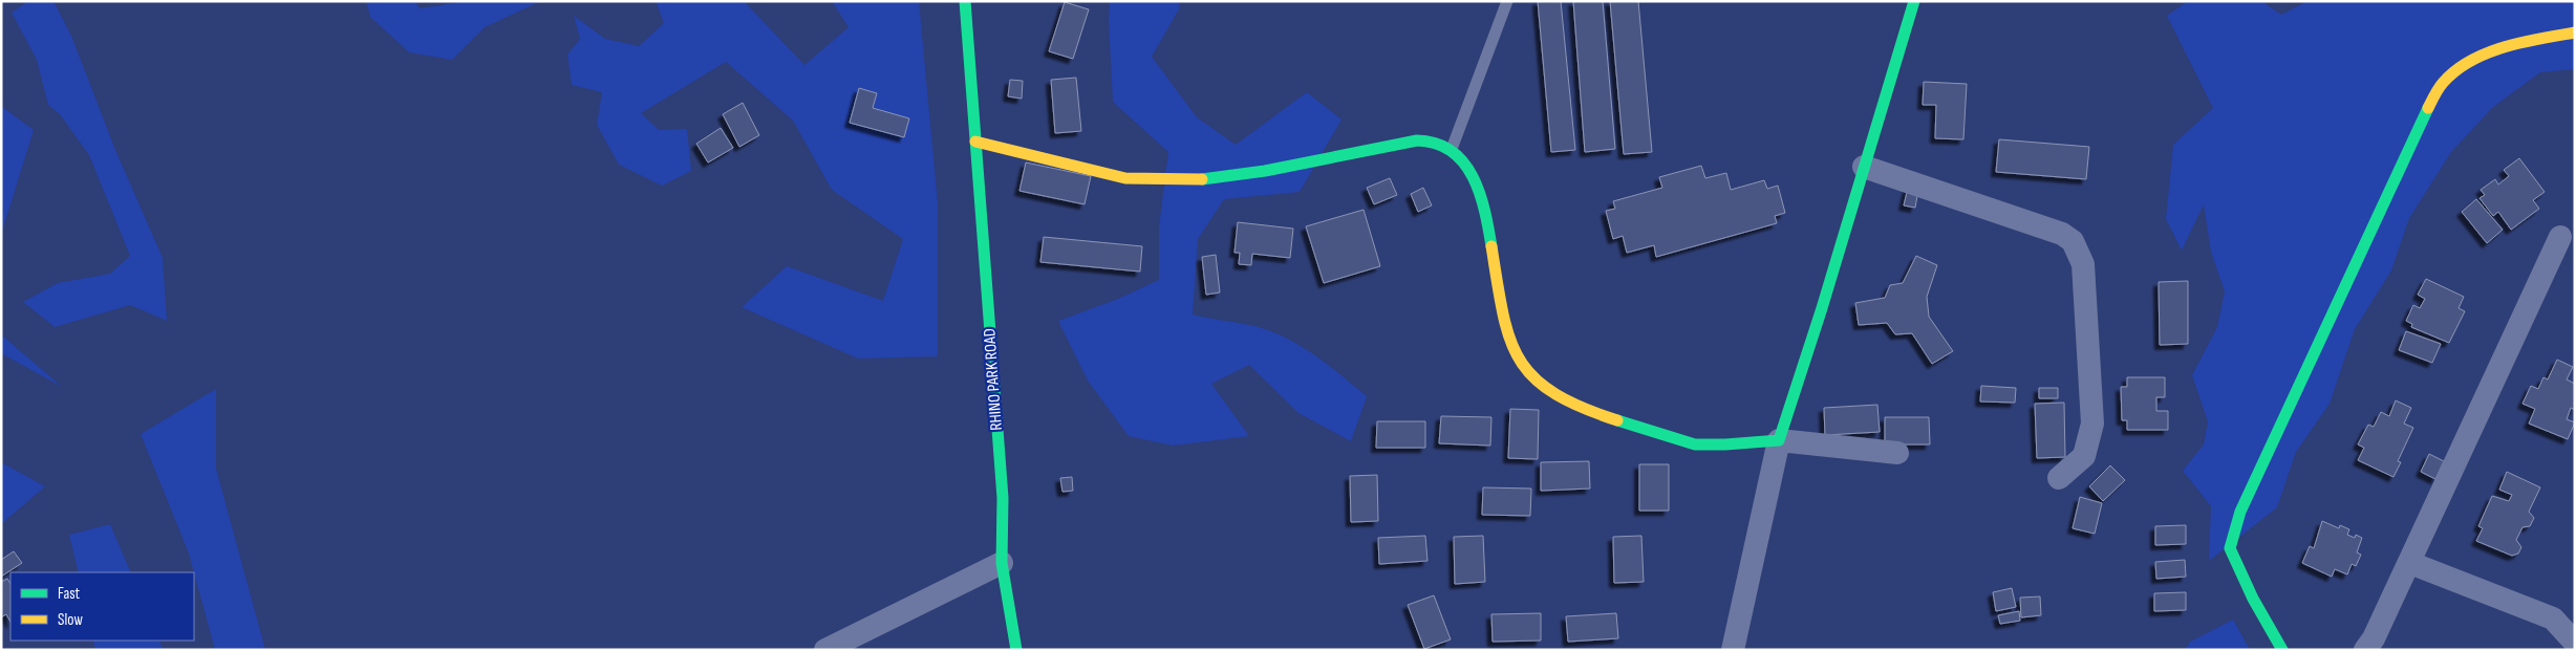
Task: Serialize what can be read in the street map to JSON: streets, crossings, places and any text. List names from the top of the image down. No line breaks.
{"streets":{"street":["RHINO PARK ROAD"]},"legend":["Fast","Slow"]}
